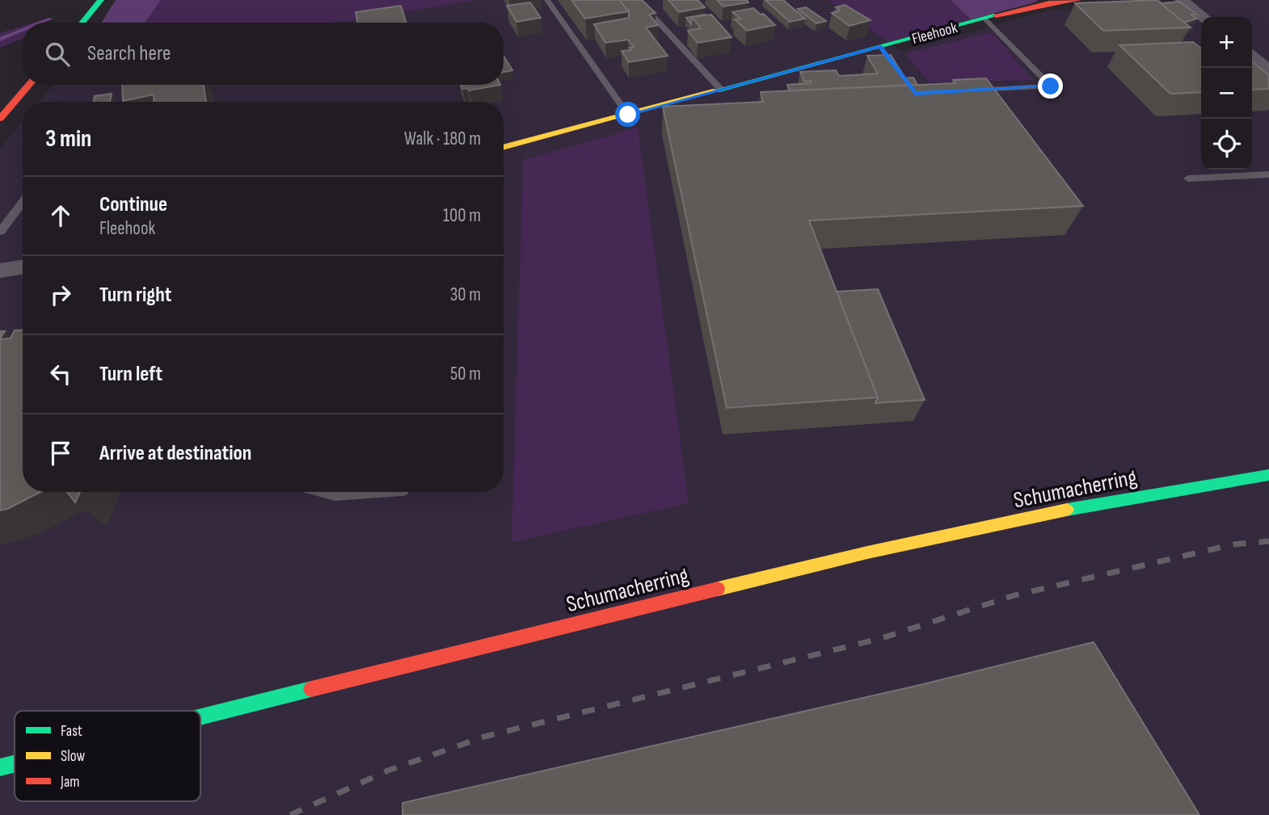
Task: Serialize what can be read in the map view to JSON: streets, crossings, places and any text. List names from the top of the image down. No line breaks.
{"streets":{"main road":["Fleehook","Schumacherring"]},"legend":["Fast","Slow","Jam"],"page":{"map_buttons":["+","−"],"search":"Search here","heading":["3 min","Walk · 180 m"],"list":[["Continue","Fleehook","100 m"],["Turn right","30 m"],["Turn left","50 m"],"Arrive at destination"]}}
